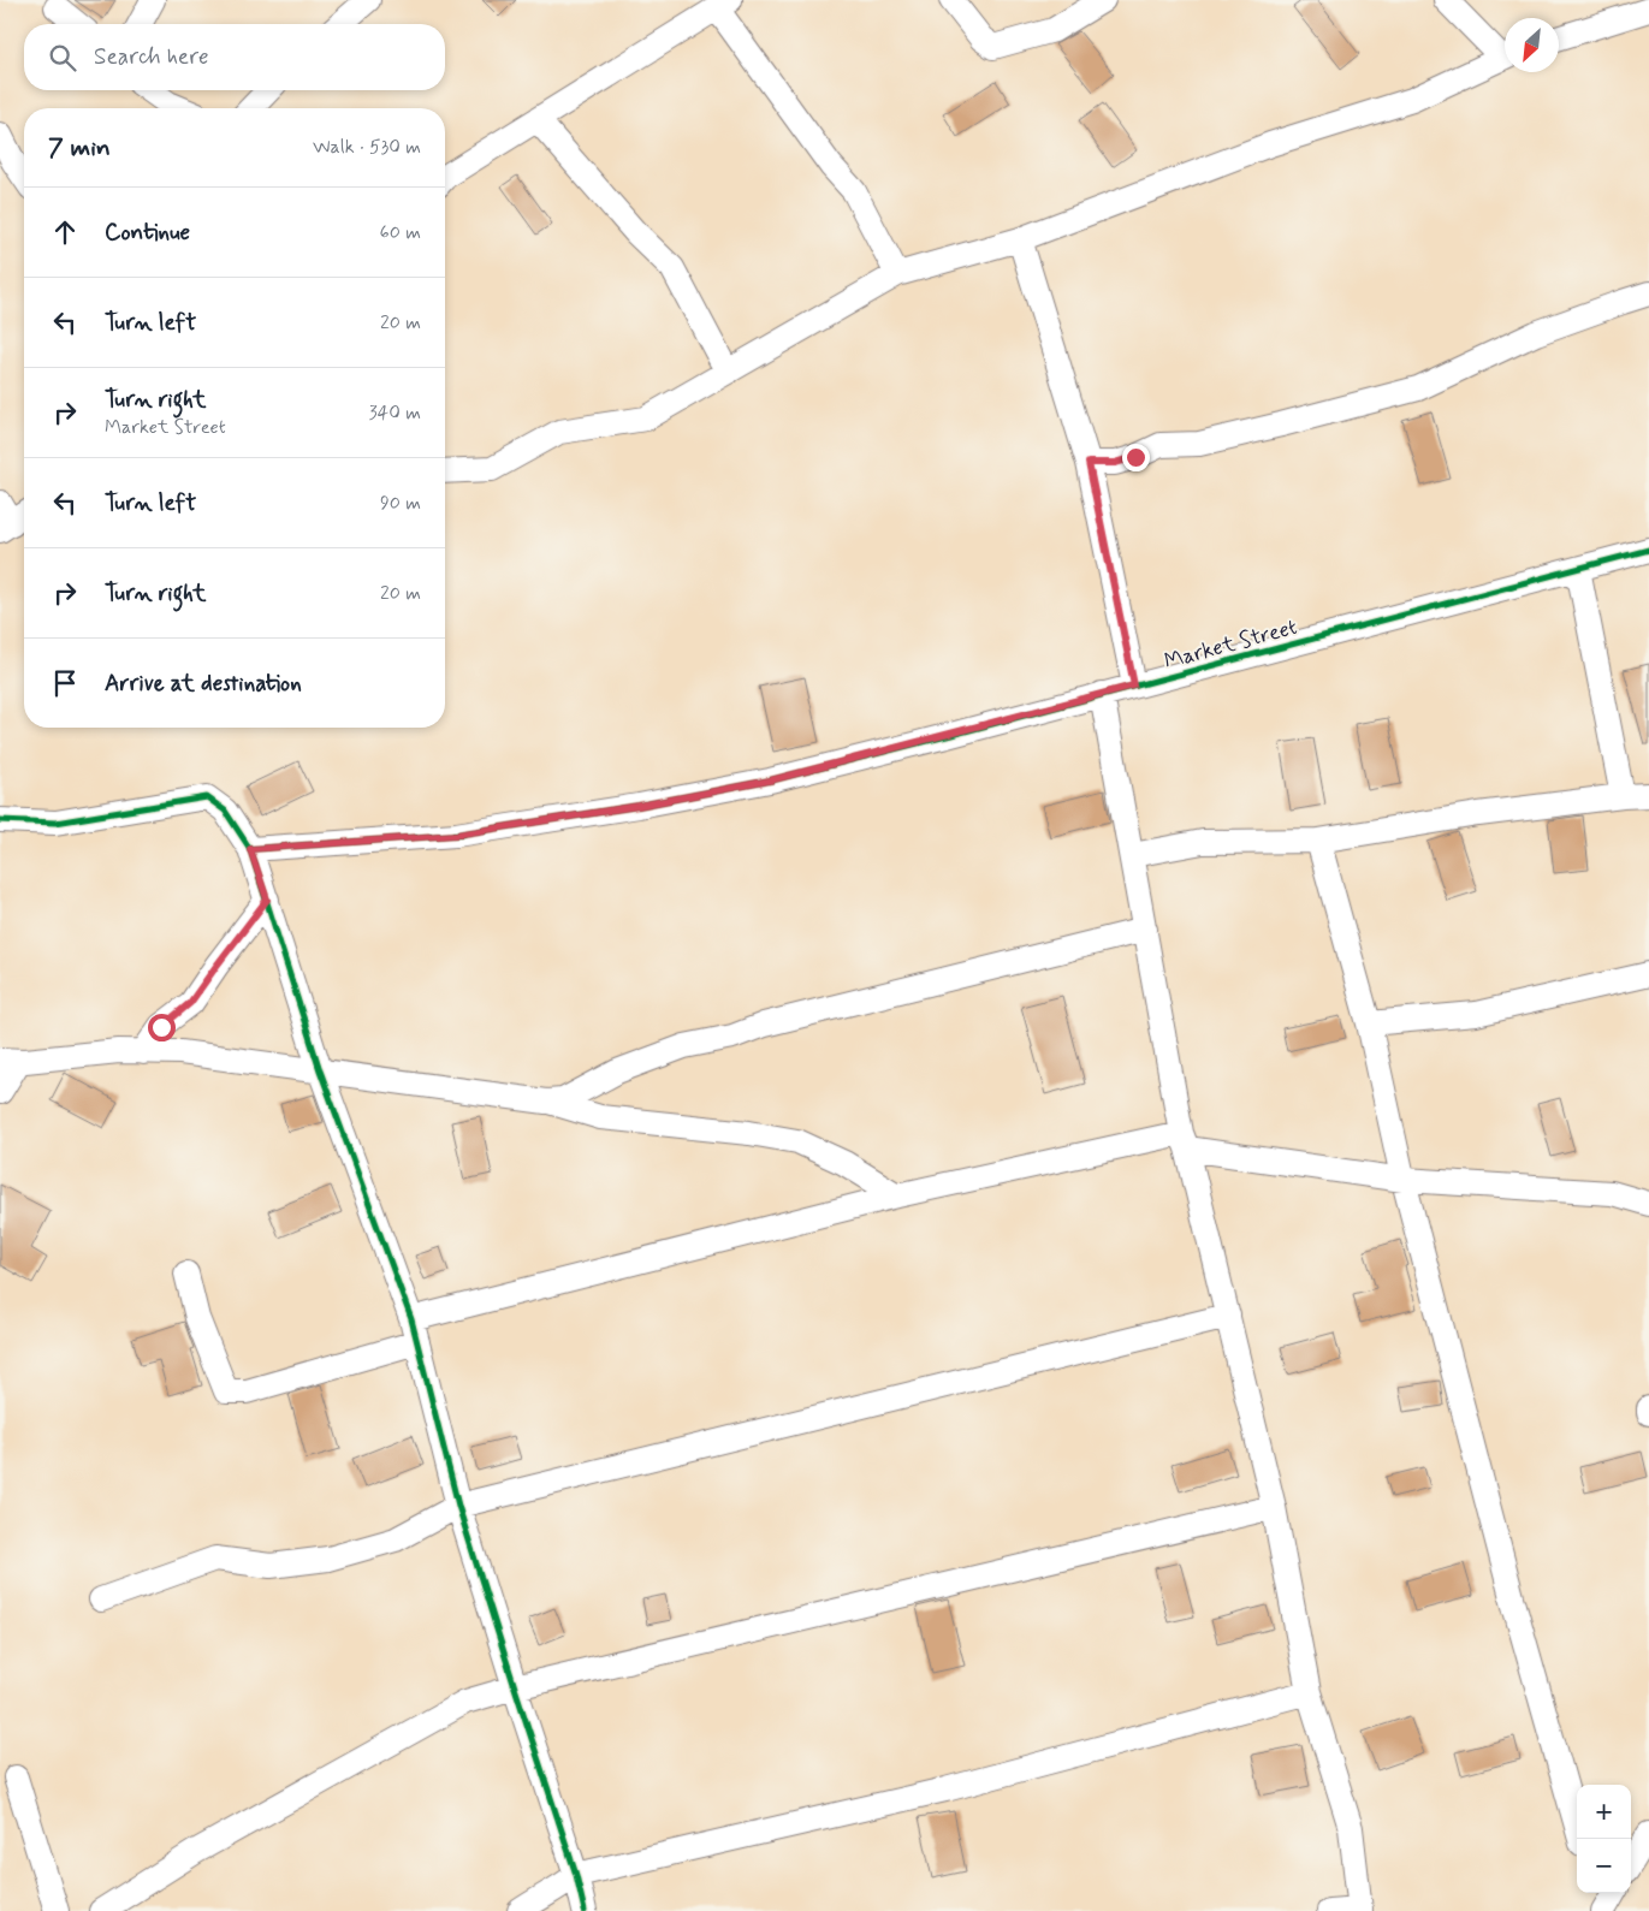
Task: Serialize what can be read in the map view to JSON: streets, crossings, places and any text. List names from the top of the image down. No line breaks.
{"streets":{"street":["Market Street"]},"north":"bottom left","page":{"search":"Search here","heading":["7 min","Walk · 530 m"],"list":[["Continue","60 m"],["Turn left","20 m"],["Turn right","Market Street","340 m"],["Turn left","90 m"],["Turn right","20 m"],"Arrive at destination"],"map_buttons":["+","−"]}}
